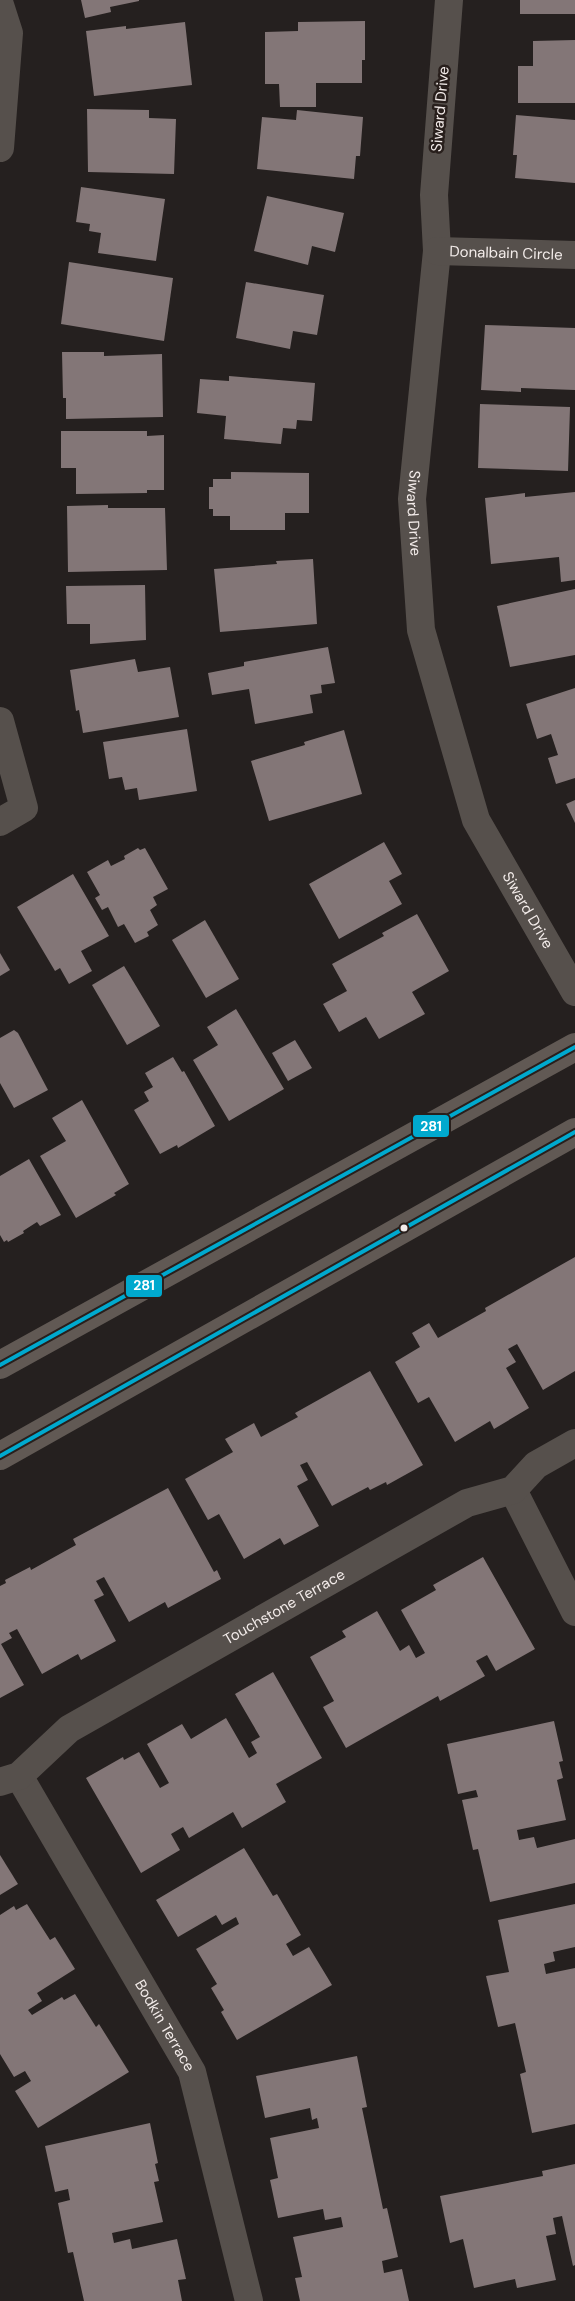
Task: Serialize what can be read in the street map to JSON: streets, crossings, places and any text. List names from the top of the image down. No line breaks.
{"streets":{"street":["Siward Drive","Donalbain Circle","Touchstone Terrace","Bodkin Terrace"]},"crossings":[["Siward Drive","Donalbain Circle"],["Touchstone Terrace","Bodkin Terrace"]],"lines":["transit line 281"]}
